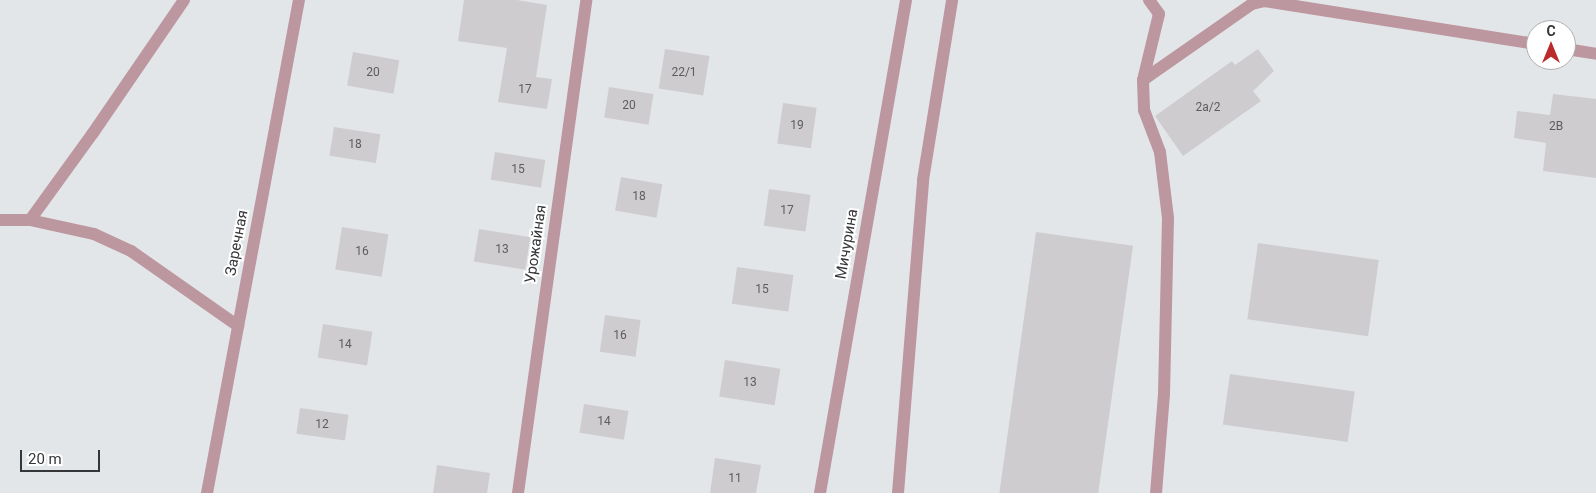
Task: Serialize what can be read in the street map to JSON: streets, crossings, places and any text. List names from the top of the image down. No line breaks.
{"streets":{"street":["Заречная","Урожайная","Мичурина"]},"house_numbers":["20","22/1","17","20","2а/2","19","2В","18","15","18","17","13","16","15","16","14","13","14","12","11"],"scale_bar":"20 m","north":"top"}
